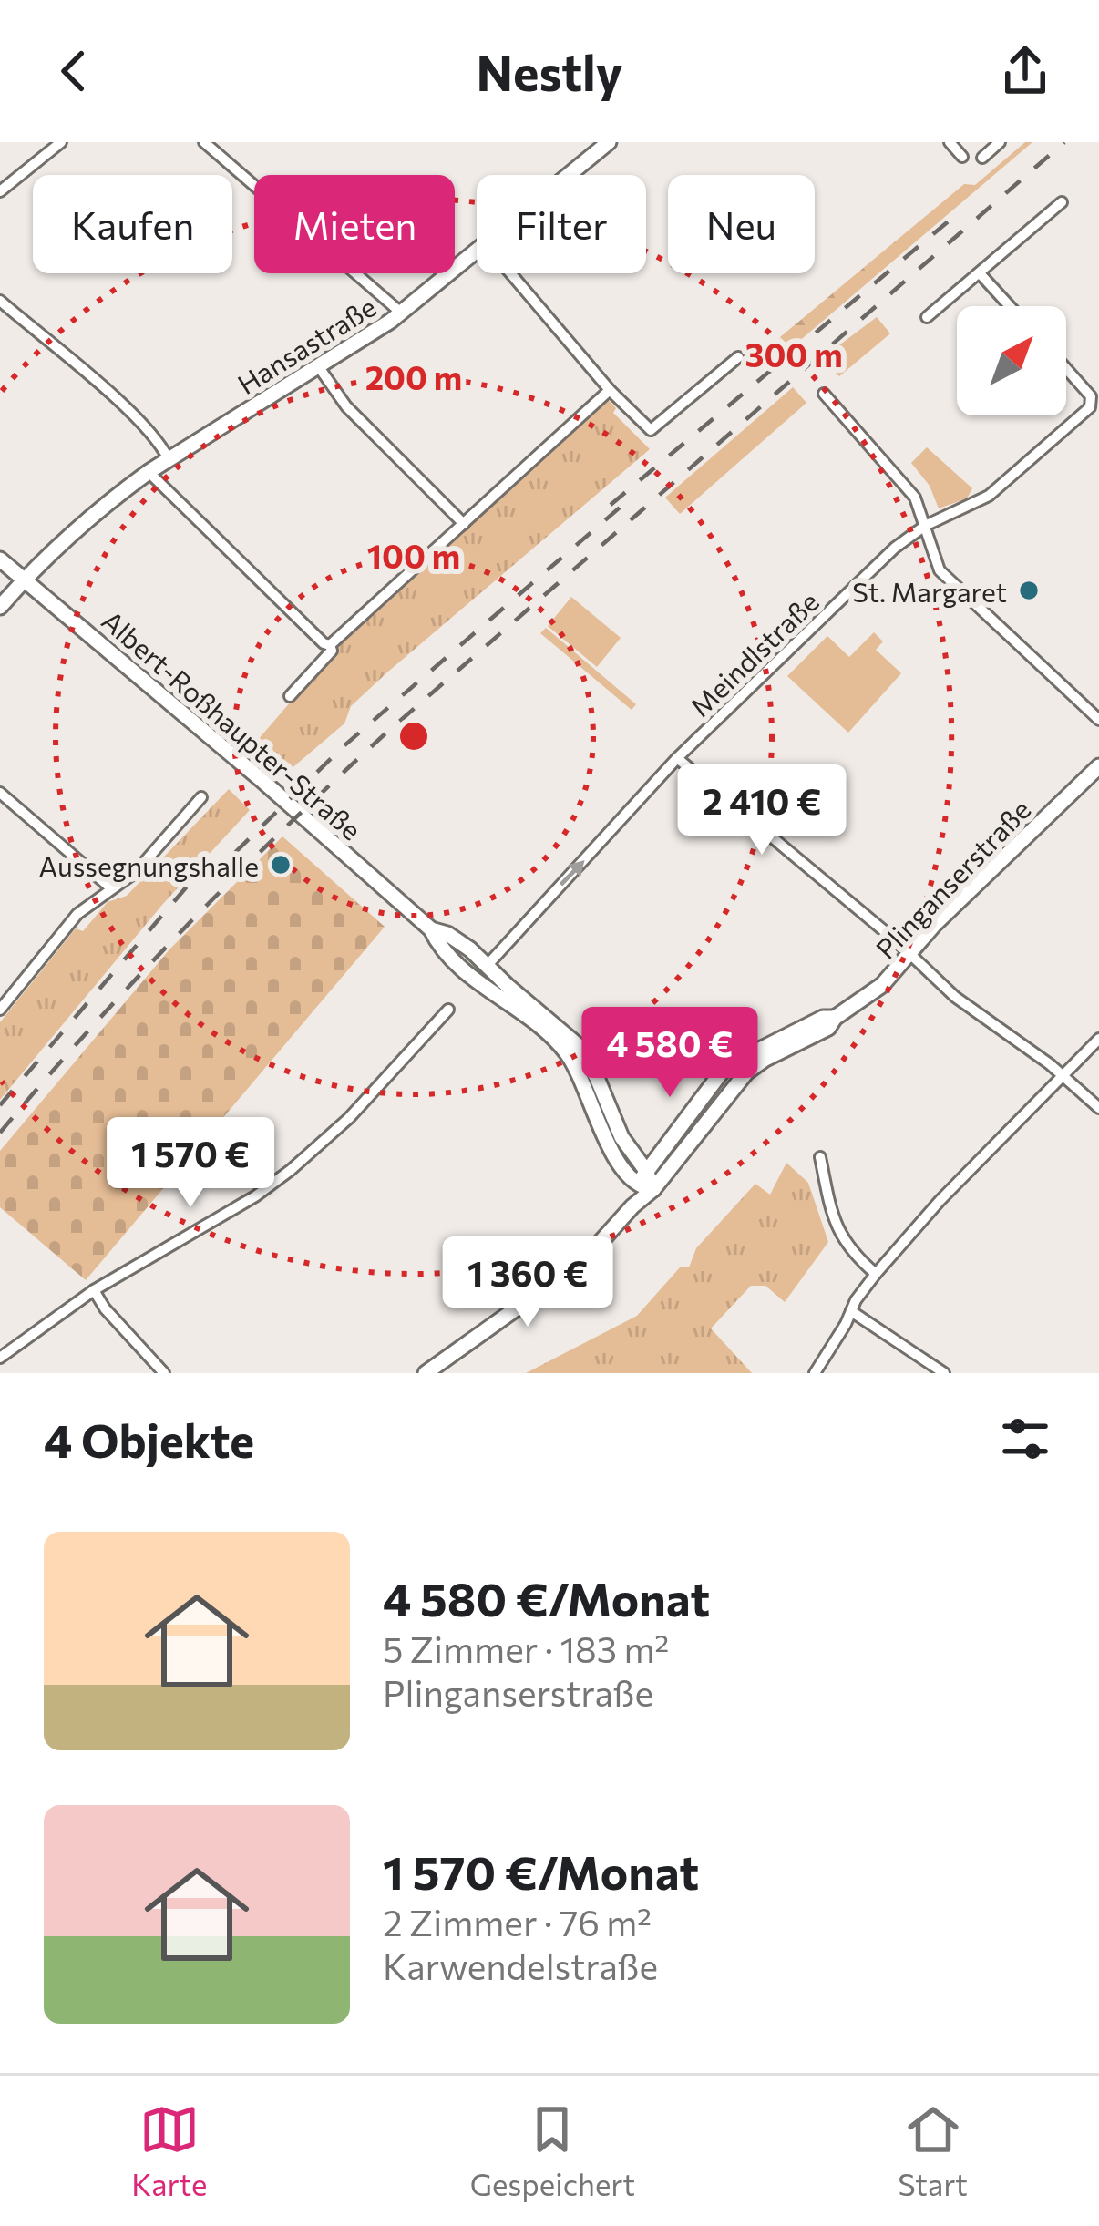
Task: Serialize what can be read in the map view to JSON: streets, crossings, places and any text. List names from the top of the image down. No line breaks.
{"streets":{"main road":["Hansastraße","Albert-Roßhaupter-Straße","Plinganserstraße"],"street":["Meindlstraße"]},"crossings":[["Hansastraße","Albert-Roßhaupter-Straße"],["Meindlstraße","Albert-Roßhaupter-Straße"]],"places":["St. Margaret","Aussegnungshalle"],"north":"top right","page":{"header":"Nestly","chip":["Kaufen","Mieten","Filter","Neu"],"price":["2 410 €","4 580 €","1 570 €","1 360 €"],"heading":"4 Objekte","list":[{"name":"4 580 €/Monat","note":"5 Zimmer · 183 m² · Plinganserstraße"},{"name":"1 570 €/Monat","note":"2 Zimmer · 76 m² · Karwendelstraße"}],"tabs":["Karte","Gespeichert","Start"]},"rings":["300 m","200 m","100 m"]}
